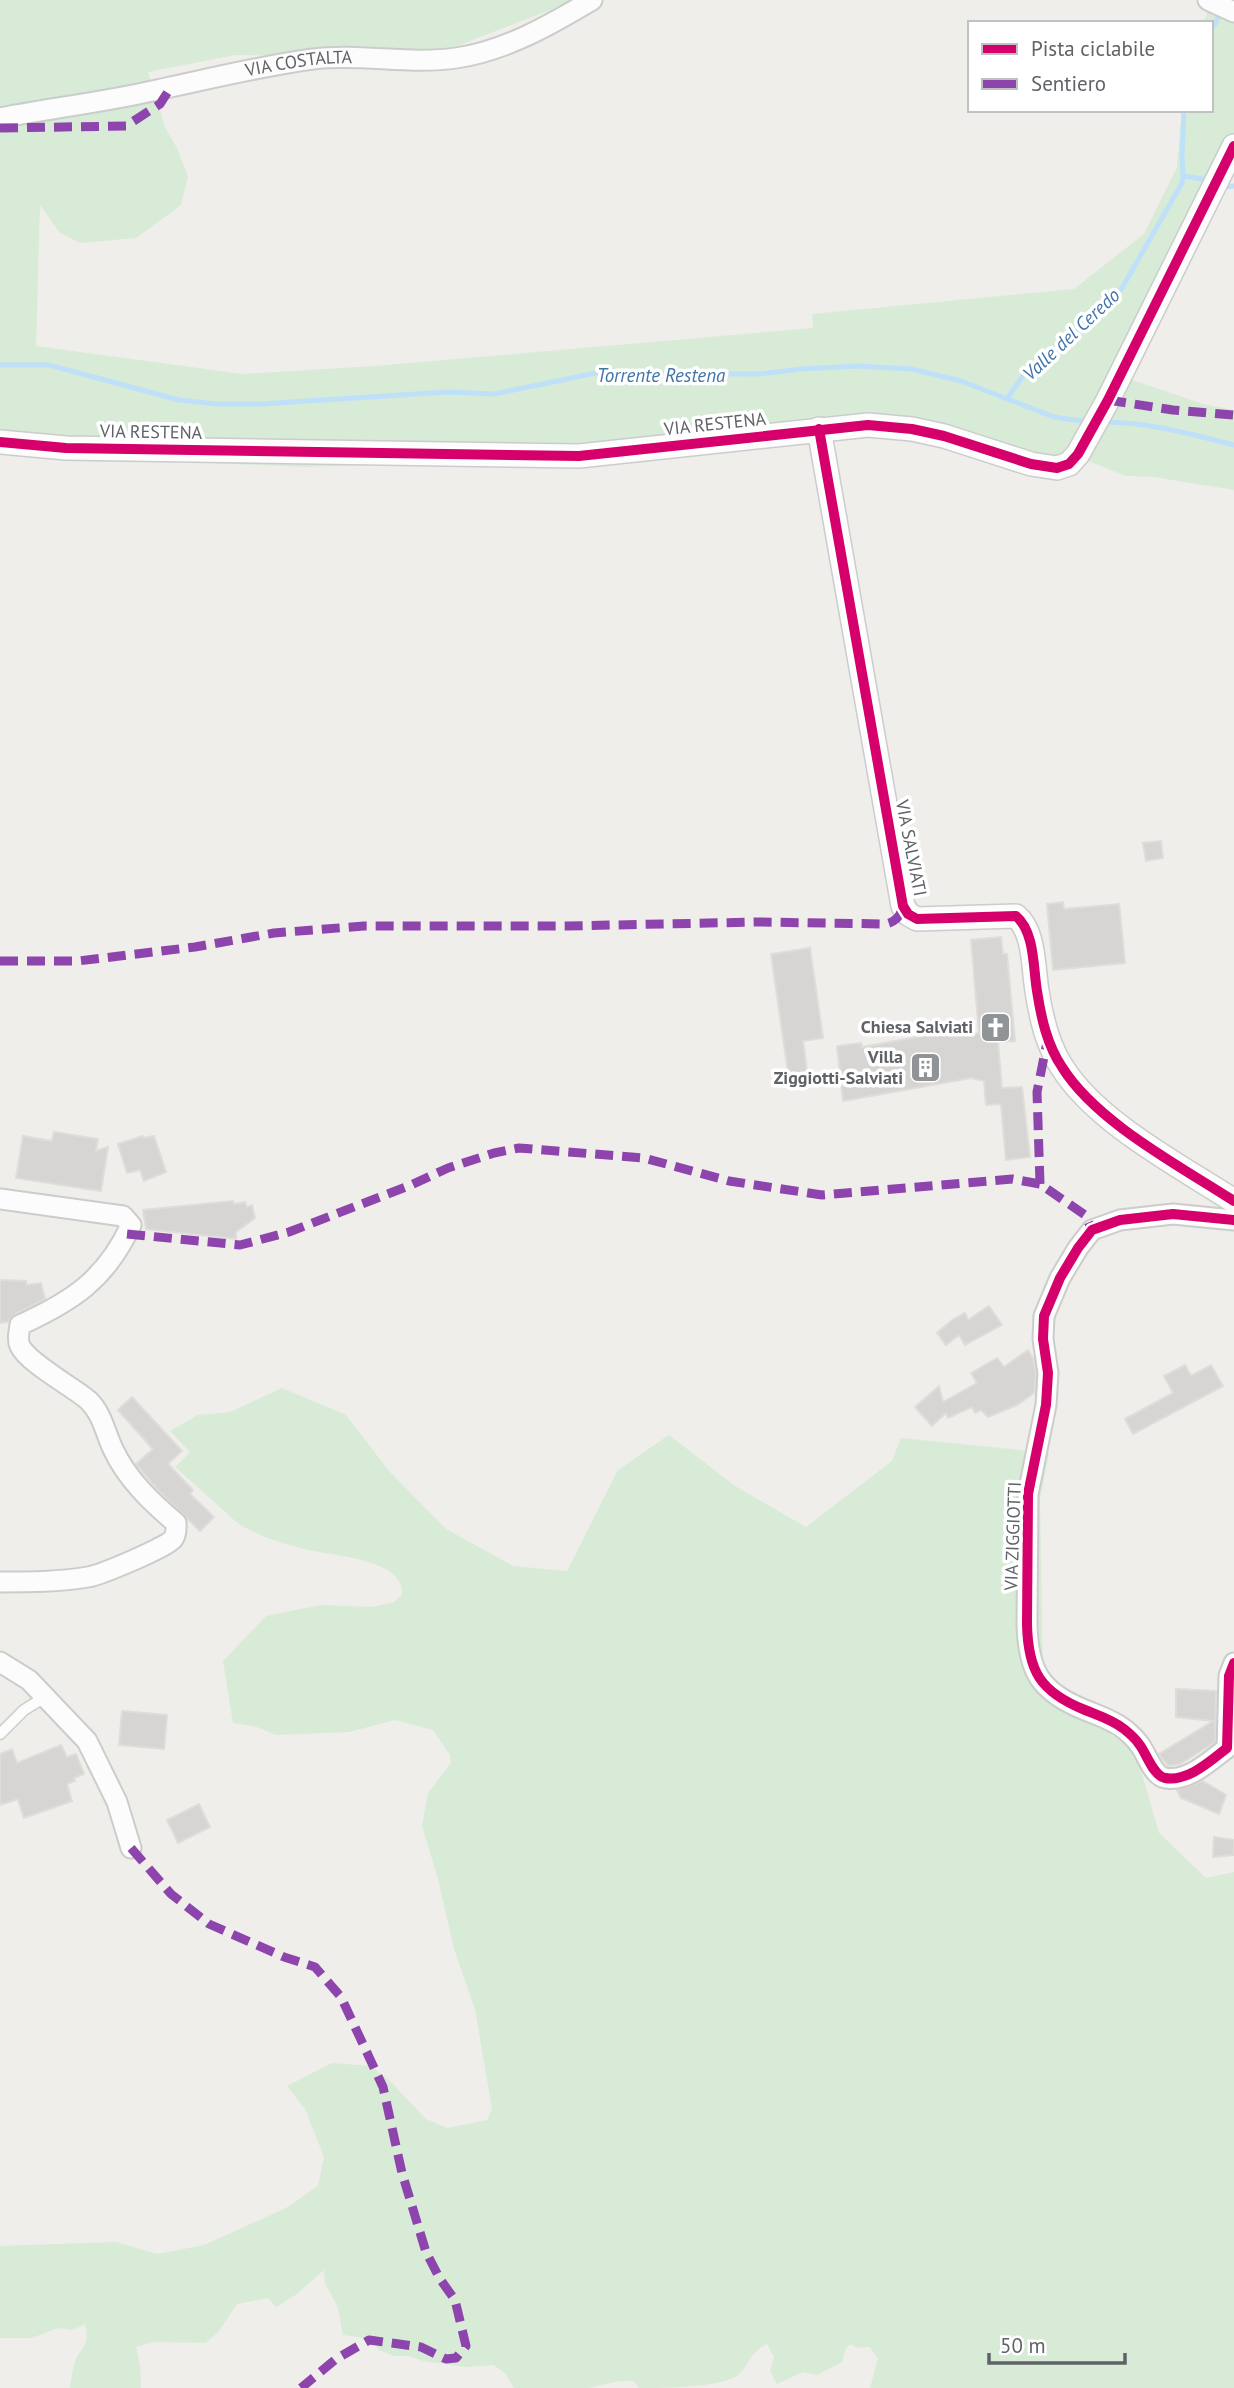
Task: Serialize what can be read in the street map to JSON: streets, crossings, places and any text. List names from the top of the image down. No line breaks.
{"streets":{"street":["VIA COSTALTA","VIA RESTENA","VIA SALVIATI","VIA ZIGGIOTTI"]},"crossings":[["VIA RESTENA","VIA SALVIATI"]],"water":["Valle del Ceredo","Torrente Restena"],"places":{"church":["Chiesa Salviati"],"building":["Villa Ziggiotti-Salviati"]},"legend":["Pista ciclabile","Sentiero"],"scale_bar":"50 m"}
